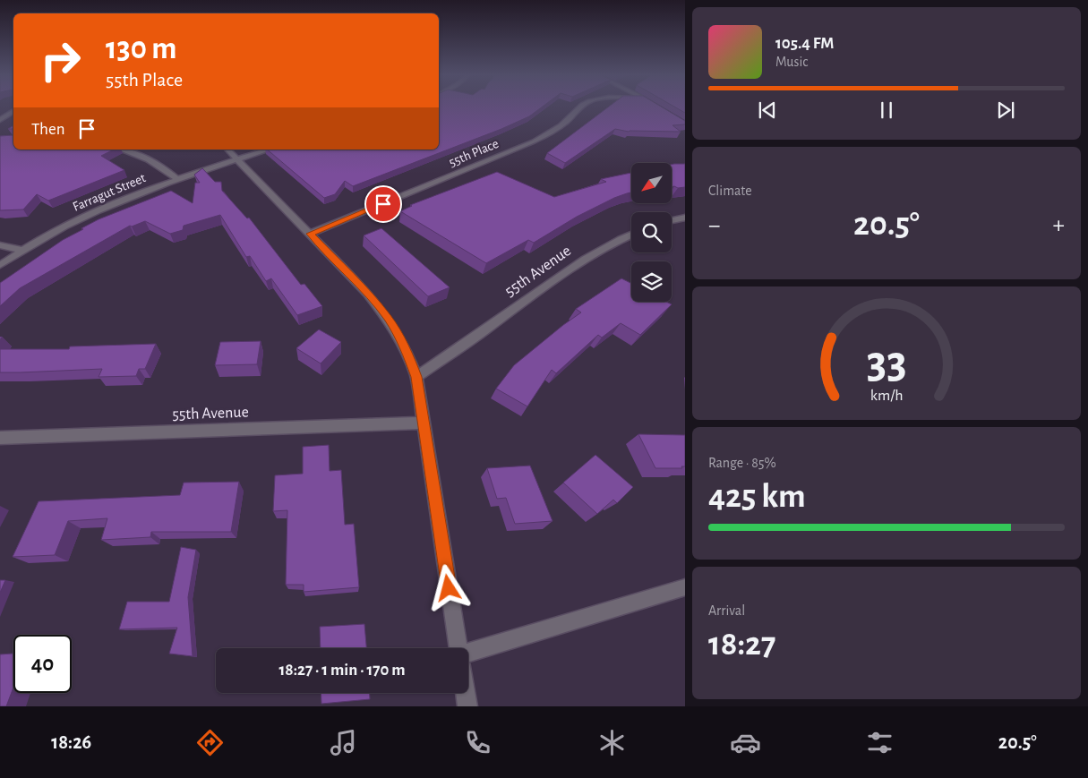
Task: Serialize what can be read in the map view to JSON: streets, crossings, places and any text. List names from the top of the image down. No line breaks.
{"streets":{"street":["55th Place","Farragut Street","55th Avenue"]},"north":"bottom left","page":{"turn":["130 m","55th Place"],"song":["105.4 FM","Music"],"then":"Then","tile":["Climate",["Range · 85%","425 km"],["Arrival","18:27"]],"heat":["−","20.5°","+"],"limit":"40","trip":"18:27 · 1 min · 170 m","tabs":["18:26","20.5°"],"gauge":["33","km/h"]}}
